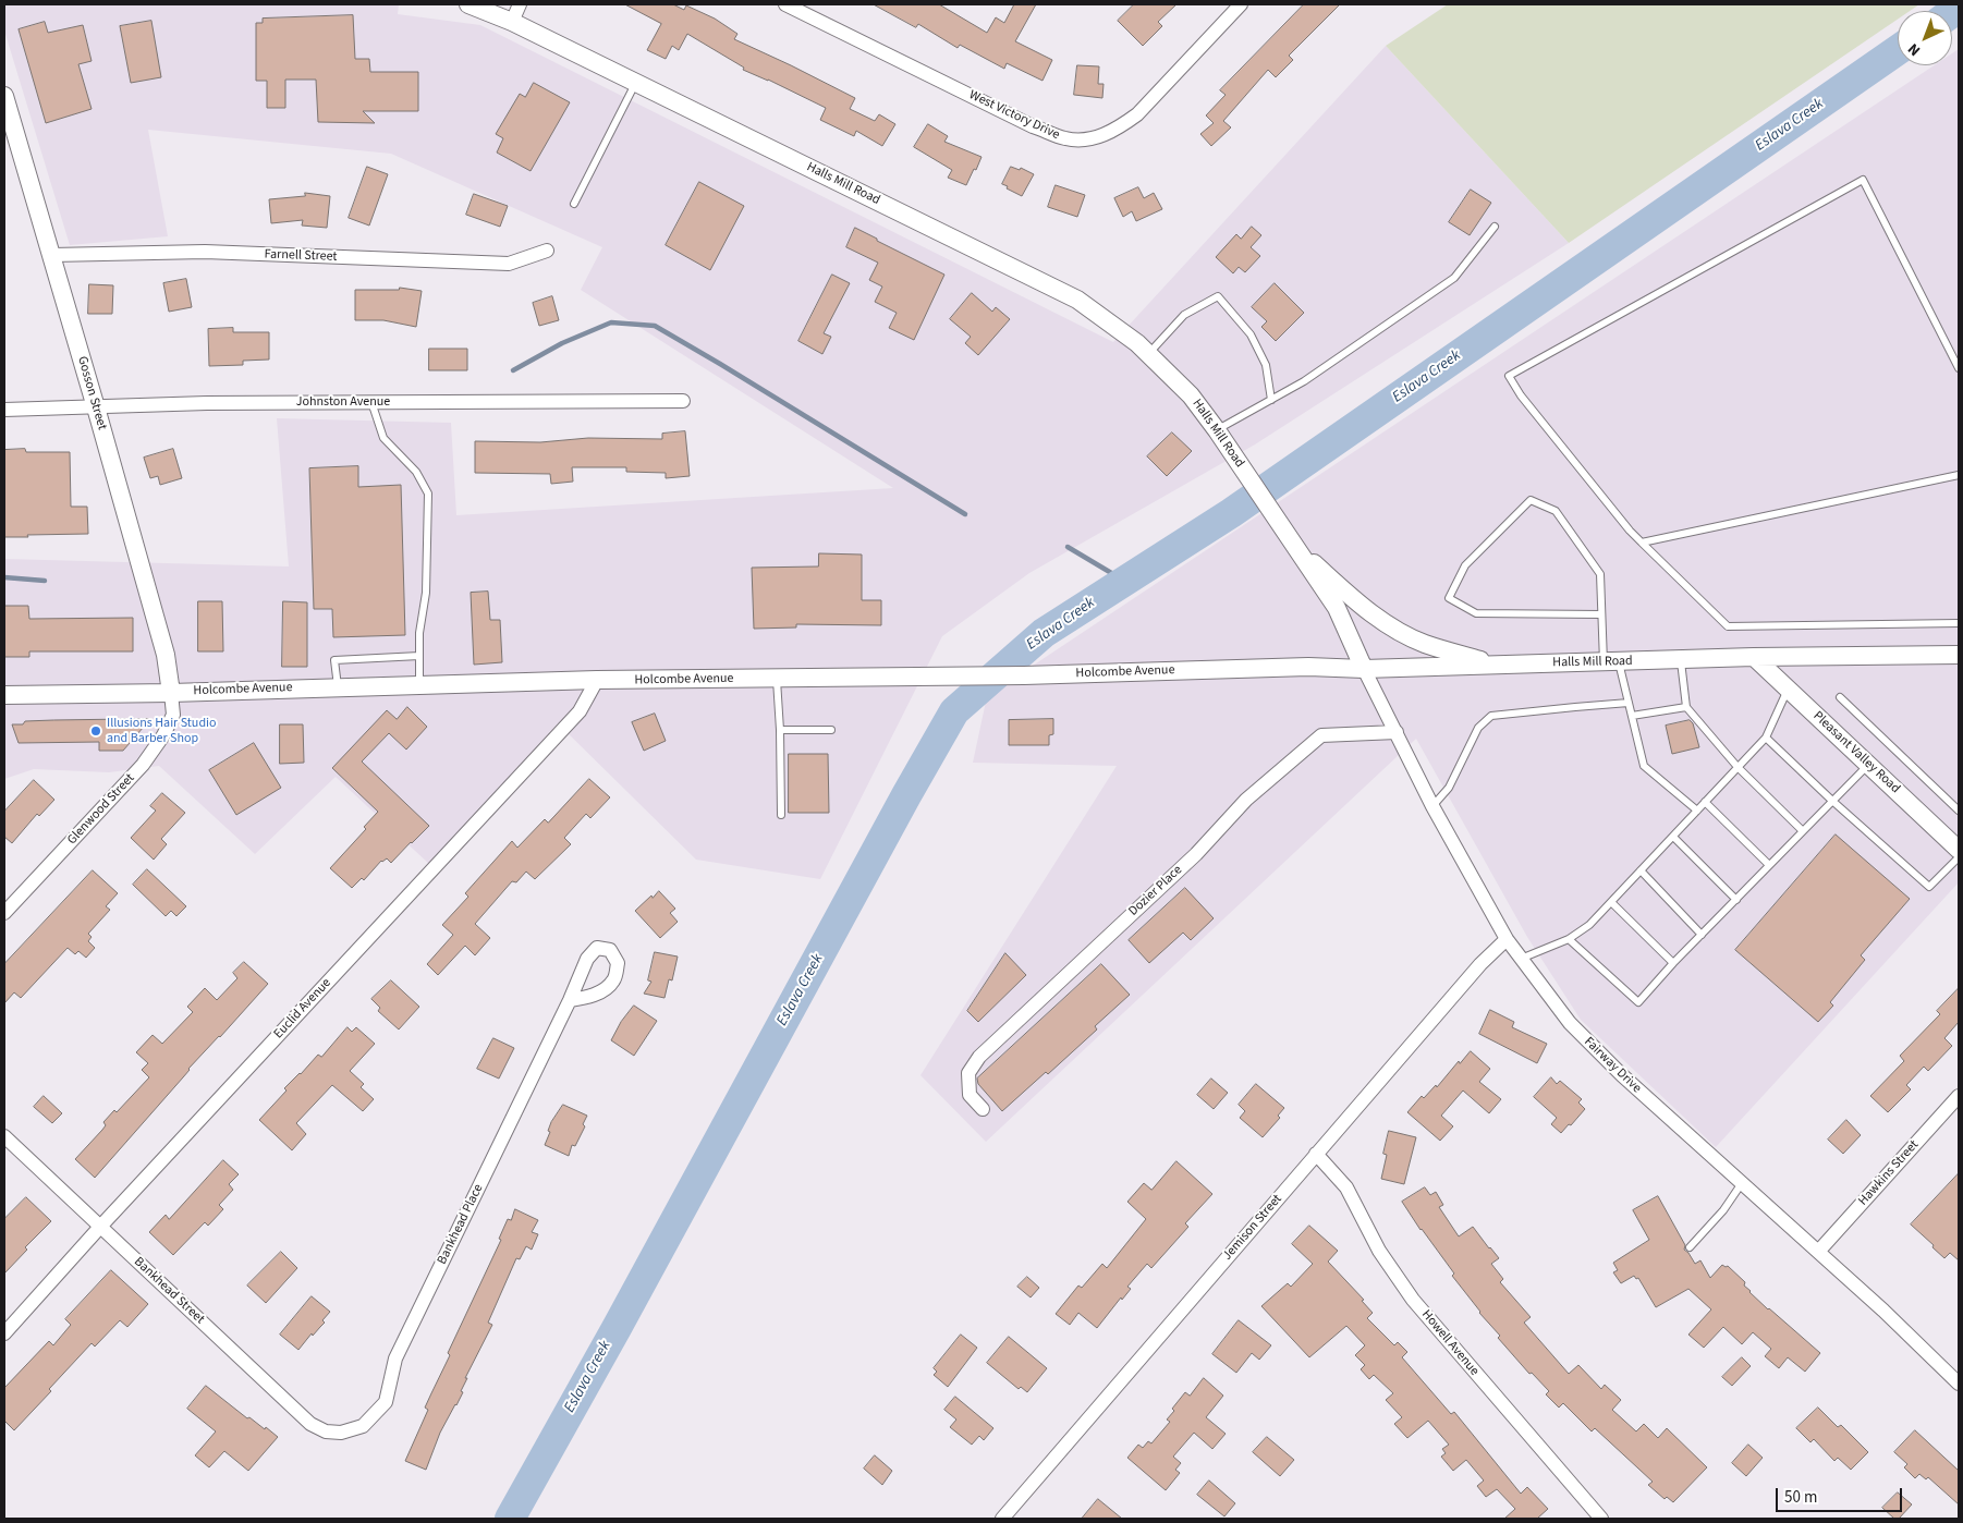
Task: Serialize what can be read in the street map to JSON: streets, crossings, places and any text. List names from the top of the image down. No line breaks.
{"streets":{"street":["West Victory Drive","Halls Mill Road","Farnell Street","Gosson Street","Johnston Avenue","Holcombe Avenue","Pleasant Valley Road","Glenwood Street","Dozier Place","Euclid Avenue","Fairway Drive","Hawkins Street","Bankhead Place","Jemison Street","Bankhead Street","Howell Avenue"]},"crossings":[["Halls Mill Road","Holcombe Avenue"],["Halls Mill Road","Pleasant Valley Road"],["Halls Mill Road","Fairway Drive"],["Farnell Street","Gosson Street"],["Gosson Street","Johnston Avenue"],["Gosson Street","Holcombe Avenue"],["Gosson Street","Glenwood Street"],["Holcombe Avenue","Glenwood Street"],["Holcombe Avenue","Euclid Avenue"],["Holcombe Avenue","Fairway Drive"],["Dozier Place","Fairway Drive"],["Euclid Avenue","Bankhead Street"],["Fairway Drive","Hawkins Street"],["Fairway Drive","Jemison Street"],["Bankhead Place","Bankhead Street"],["Jemison Street","Howell Avenue"]],"water":["Eslava Creek"],"places":["Illusions Hair Studio and Barber Shop"],"scale_bar":"50 m","north":"bottom left"}
